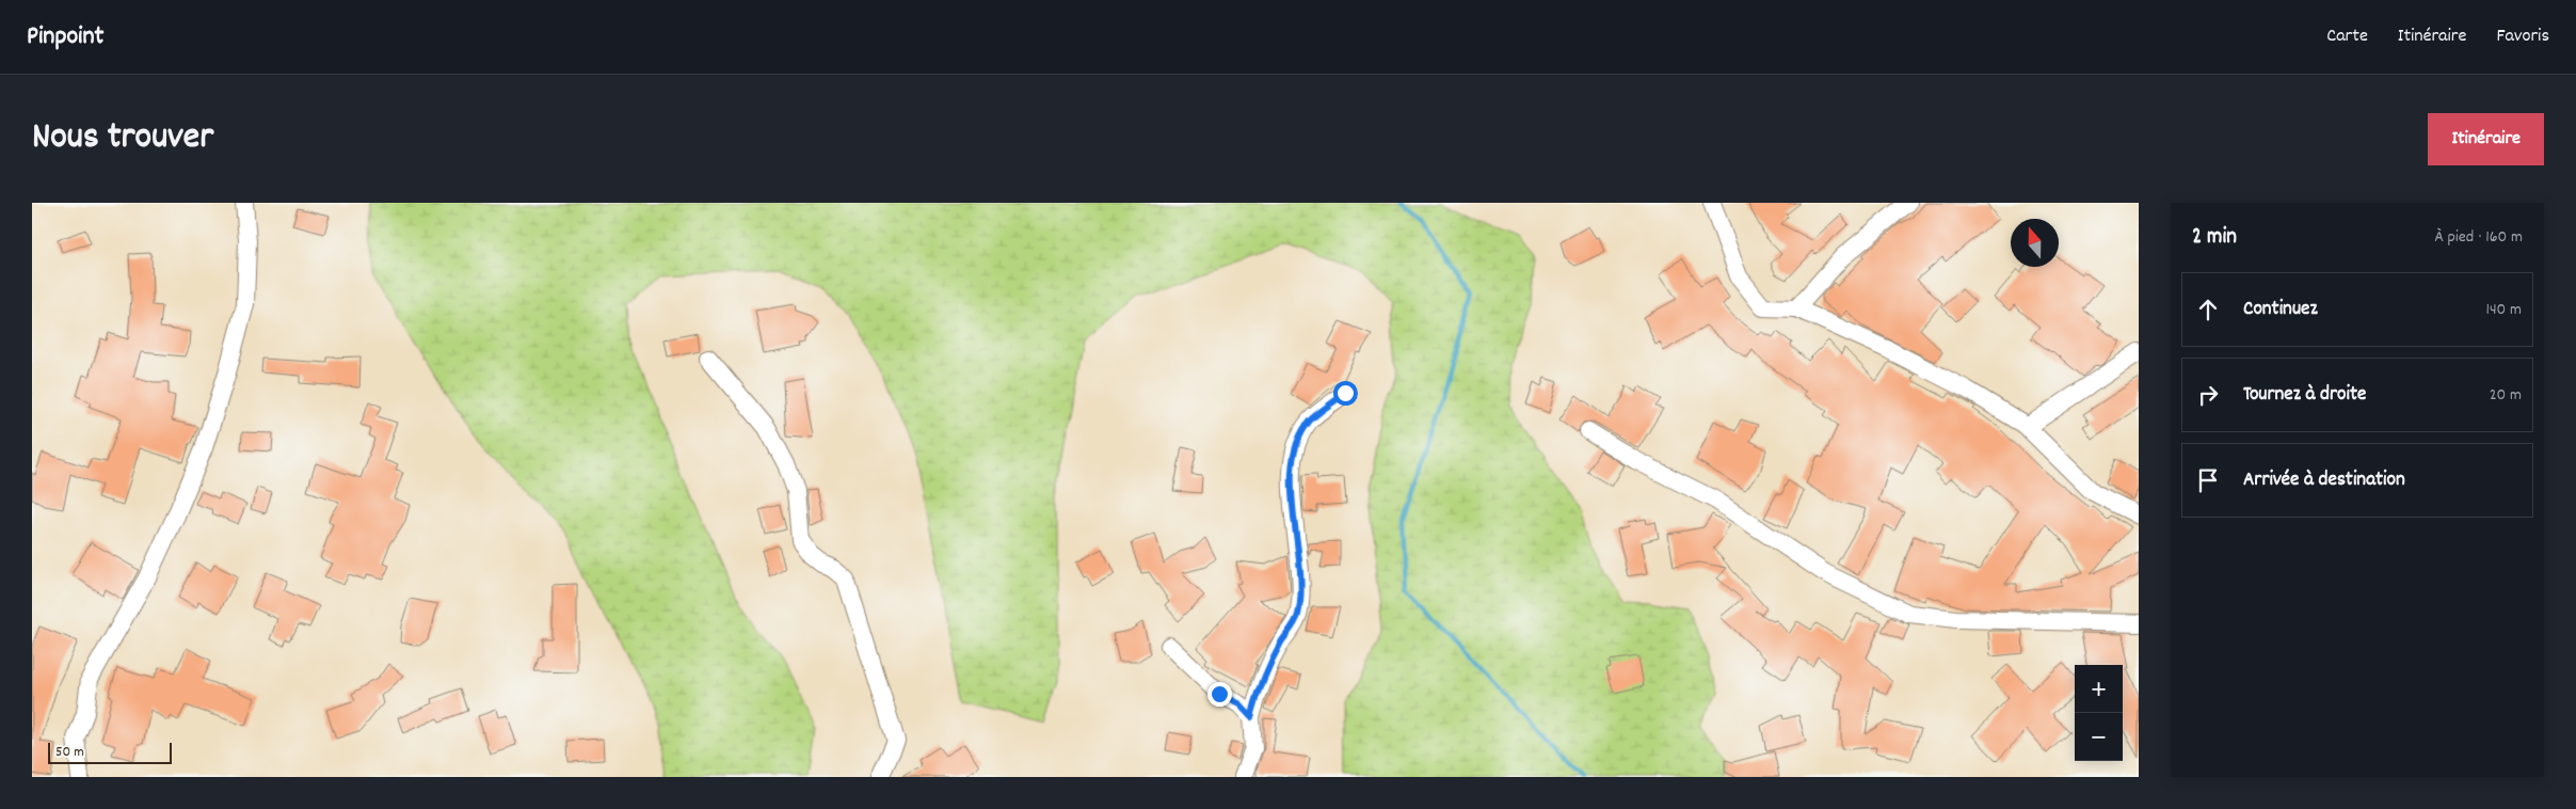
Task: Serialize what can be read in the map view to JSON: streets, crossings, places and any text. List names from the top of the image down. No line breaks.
{"scale_bar":"50 m","north":"top","page":{"header":"Pinpoint","nav":["Carte","Itinéraire","Favoris"],"title":"Nous trouver","buttons":"Itinéraire","heading":["2 min","À pied · 160 m"],"list":[["Continuez","140 m"],["Tournez à droite","20 m"],"Arrivée à destination"],"map_buttons":["+","−"],"scale":"50 m"}}
